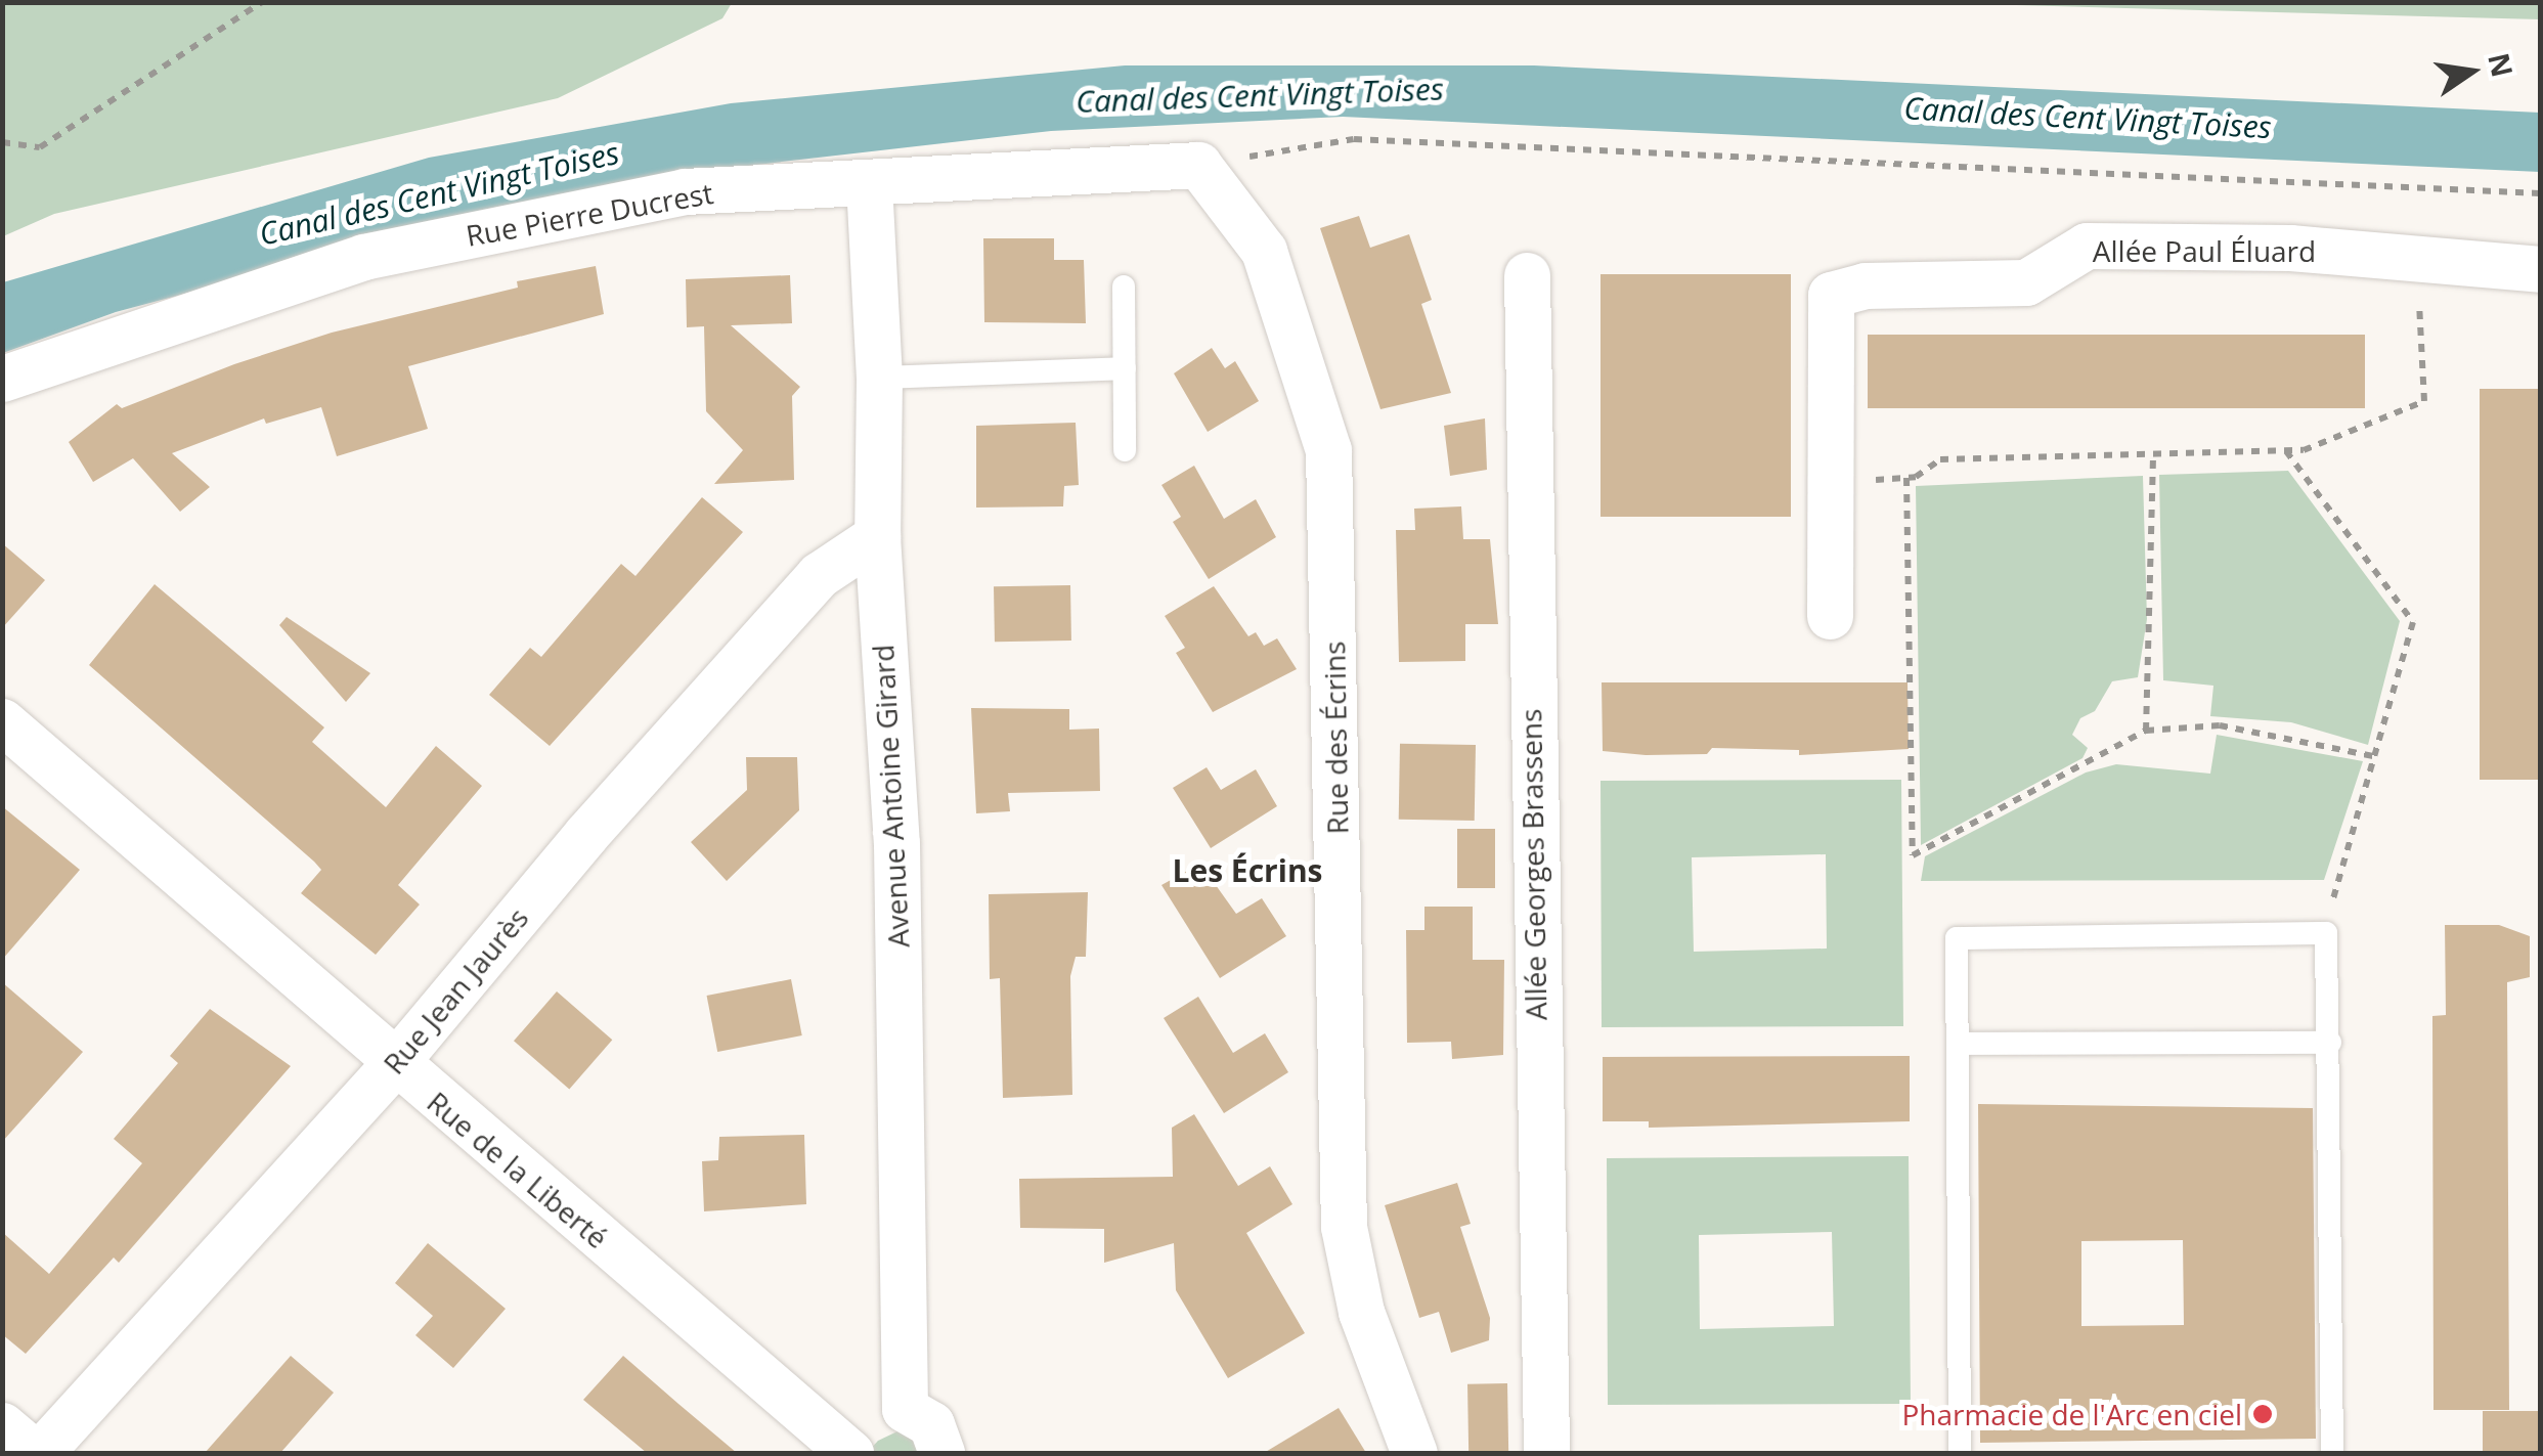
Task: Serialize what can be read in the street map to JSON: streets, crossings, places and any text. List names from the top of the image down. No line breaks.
{"streets":{"street":["Rue Pierre Ducrest","Allée Paul Éluard","Rue des Écrins","Avenue Antoine Girard","Allée Georges Brassens","Rue Jean Jaurès","Rue de la Liberté"]},"crossings":[["Rue Pierre Ducrest","Rue des Écrins"],["Rue Pierre Ducrest","Avenue Antoine Girard"],["Avenue Antoine Girard","Rue Jean Jaurès"],["Rue Jean Jaurès","Rue de la Liberté"]],"districts":["Les Écrins"],"water":["Canal des Cent Vingt Toises"],"places":["Pharmacie de l'Arc en ciel"],"north":"right"}
